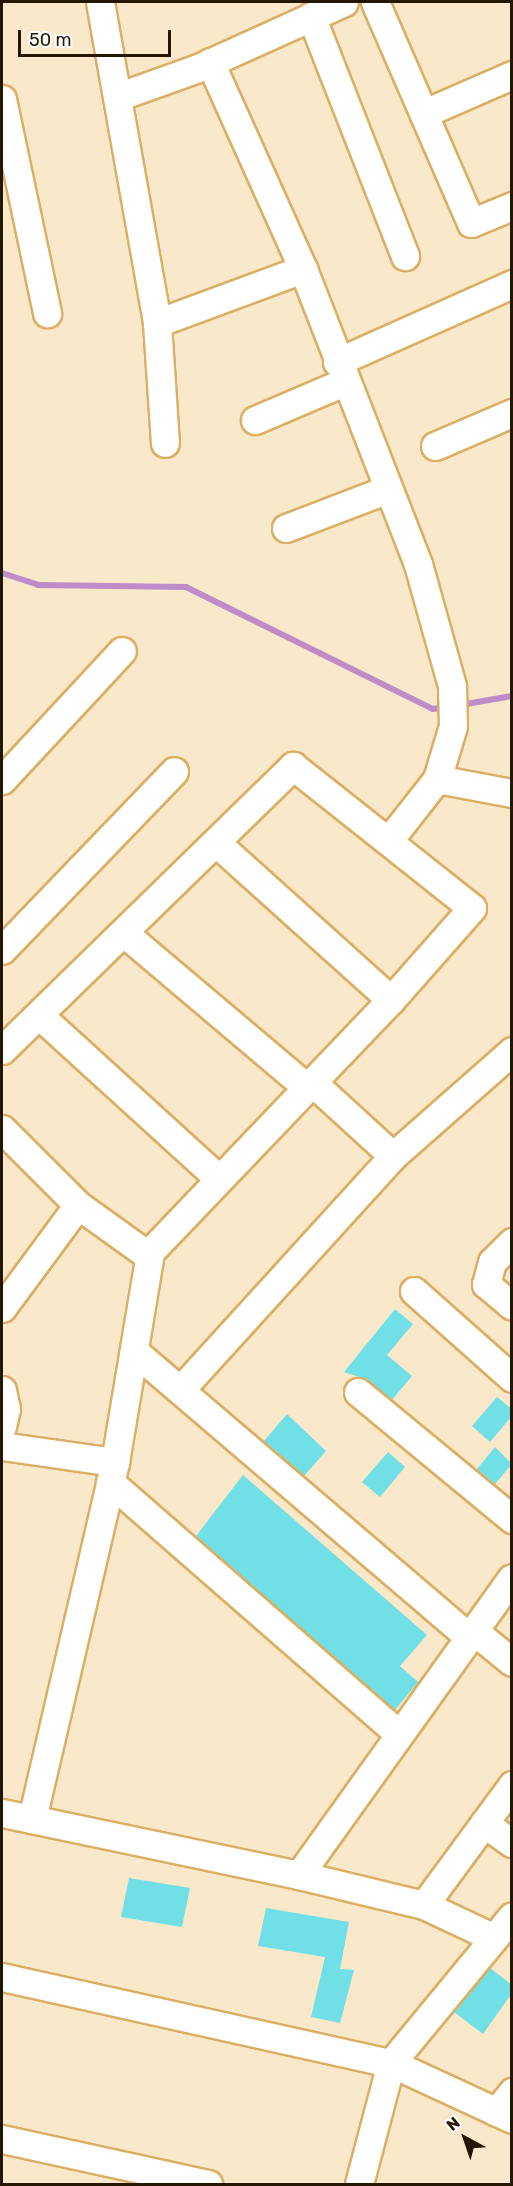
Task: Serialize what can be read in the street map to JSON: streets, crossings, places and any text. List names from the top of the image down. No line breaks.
{"scale_bar":"50 m","north":"top left"}
